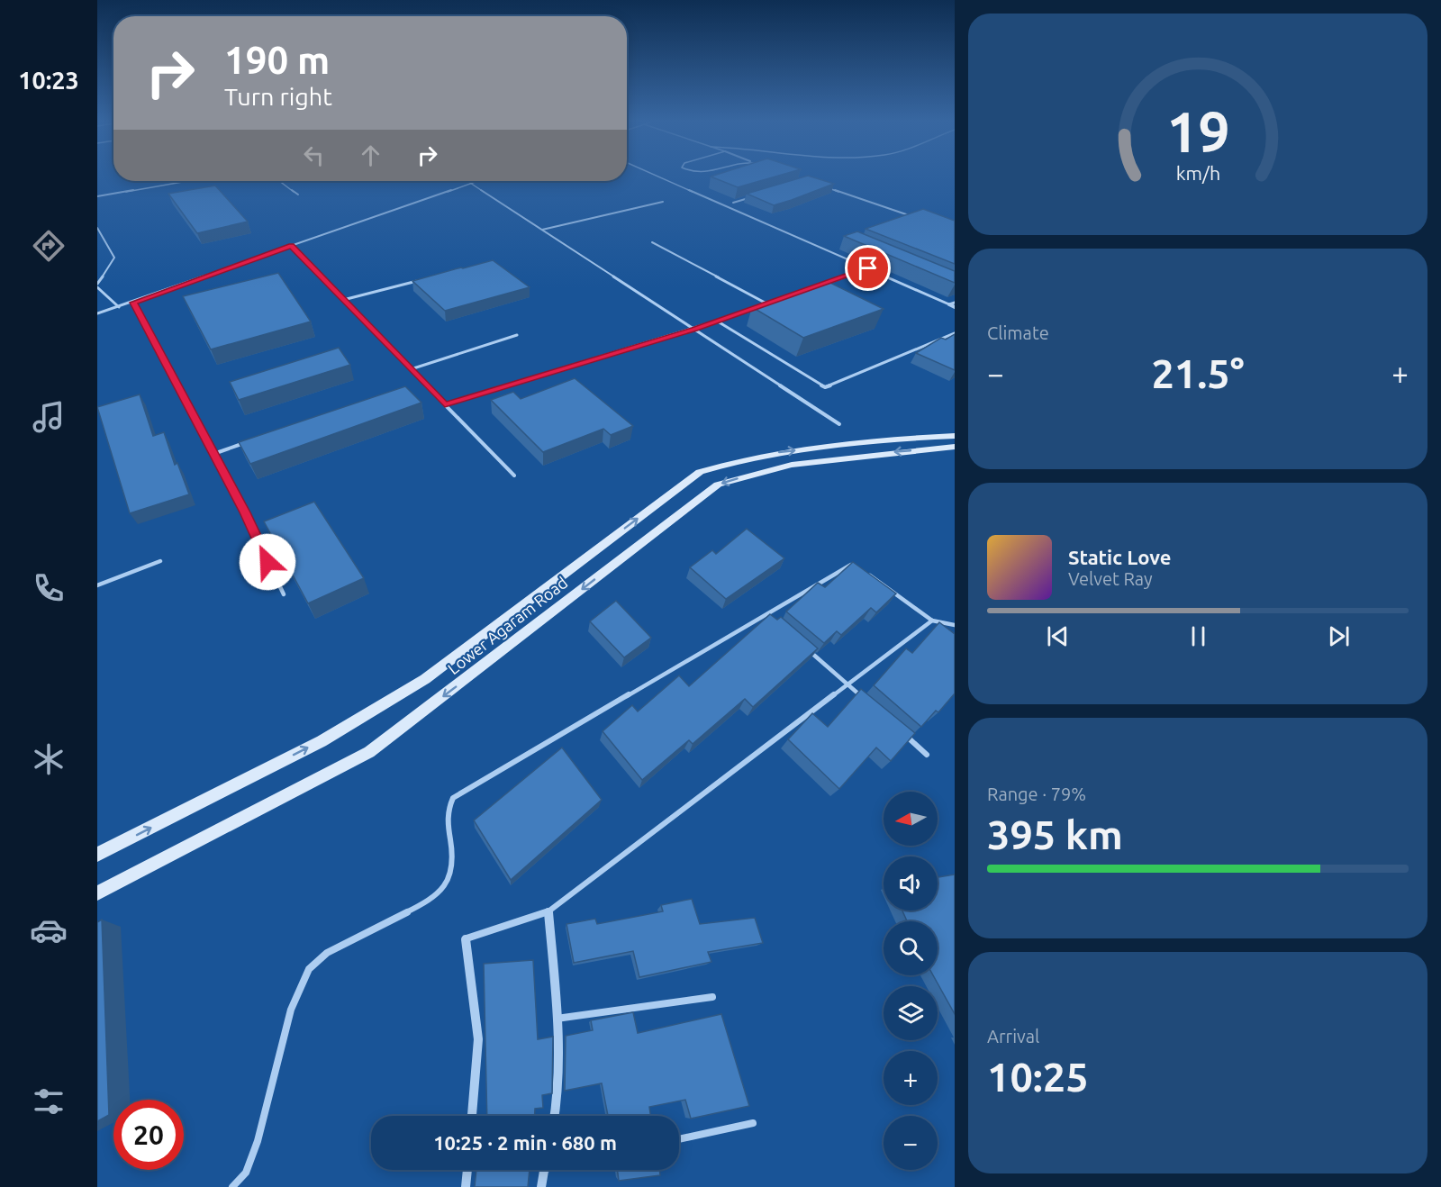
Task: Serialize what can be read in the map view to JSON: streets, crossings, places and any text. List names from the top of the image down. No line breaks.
{"streets":{"main road":["Lower Agaram Road"]},"north":"left","page":{"tabs":"10:23","turn":["190 m","Turn right"],"tile":["Climate",["Range · 79%","395 km"],["Arrival","10:25"]],"heat":["−","21.5°","+"],"song":["Static Love","Velvet Ray"],"map_buttons":["+","−"],"limit":"20","trip":"10:25 · 2 min · 680 m","gauge":["19","km/h"]}}
